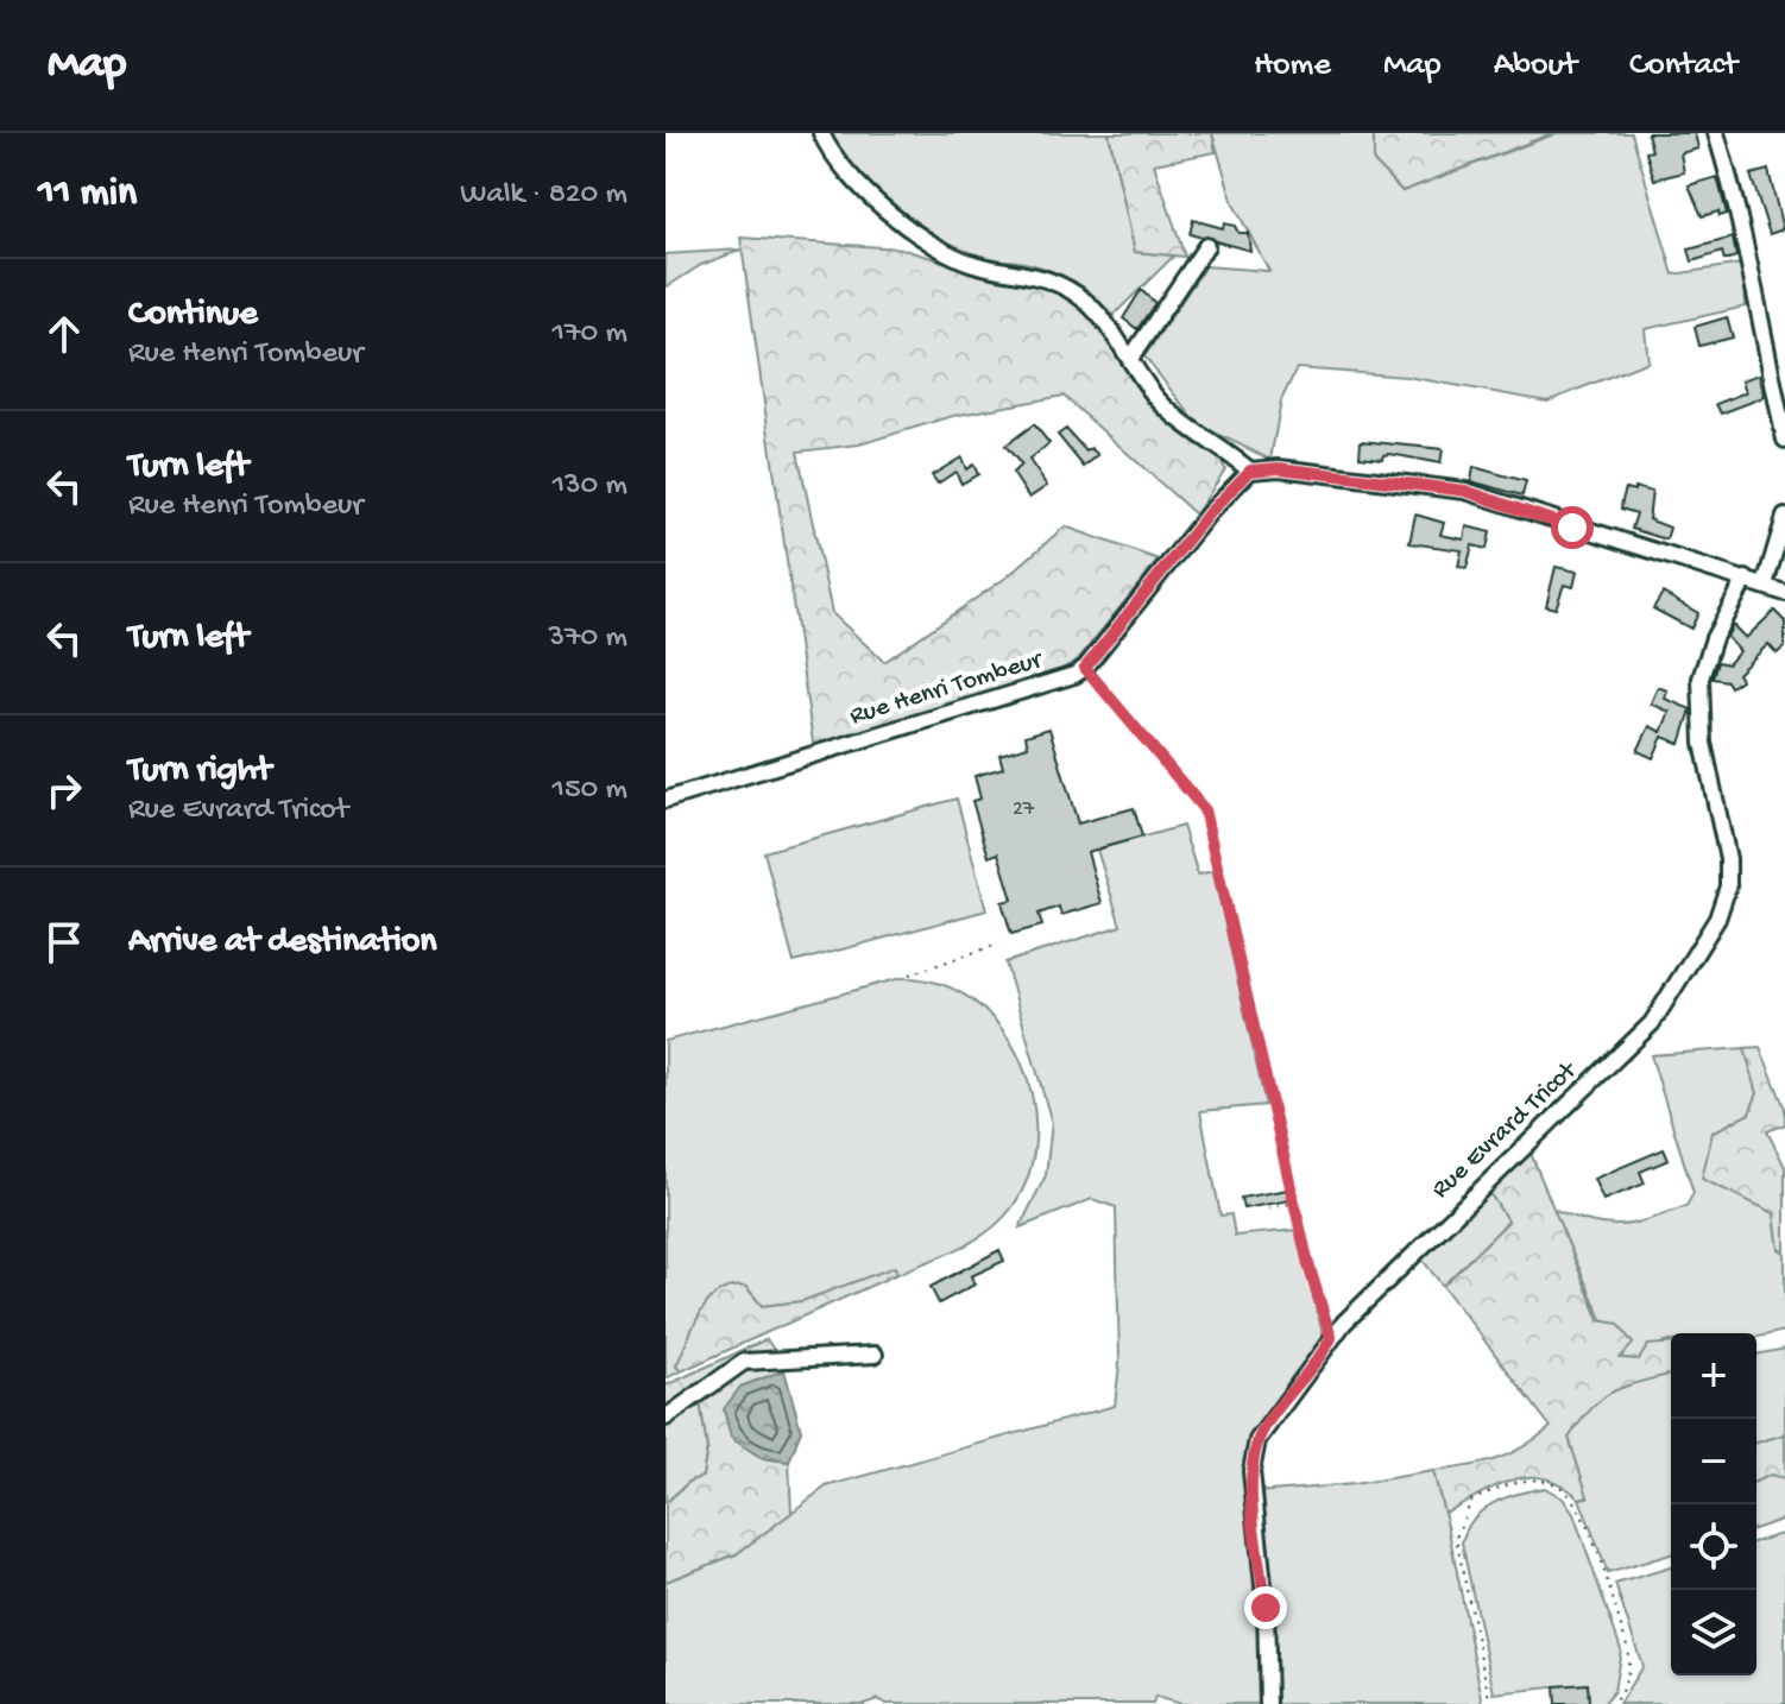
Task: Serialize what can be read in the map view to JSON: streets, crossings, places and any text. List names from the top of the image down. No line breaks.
{"streets":{"street":["Rue Henri Tombeur","Rue Evrard Tricot"]},"house_numbers":["27"],"page":{"header":"Map","nav":["Home","Map","About","Contact"],"heading":["11 min","Walk · 820 m"],"list":[["Continue","Rue Henri Tombeur","170 m"],["Turn left","Rue Henri Tombeur","130 m"],["Turn left","370 m"],["Turn right","Rue Evrard Tricot","150 m"],"Arrive at destination"],"map_buttons":["+","−"]}}
